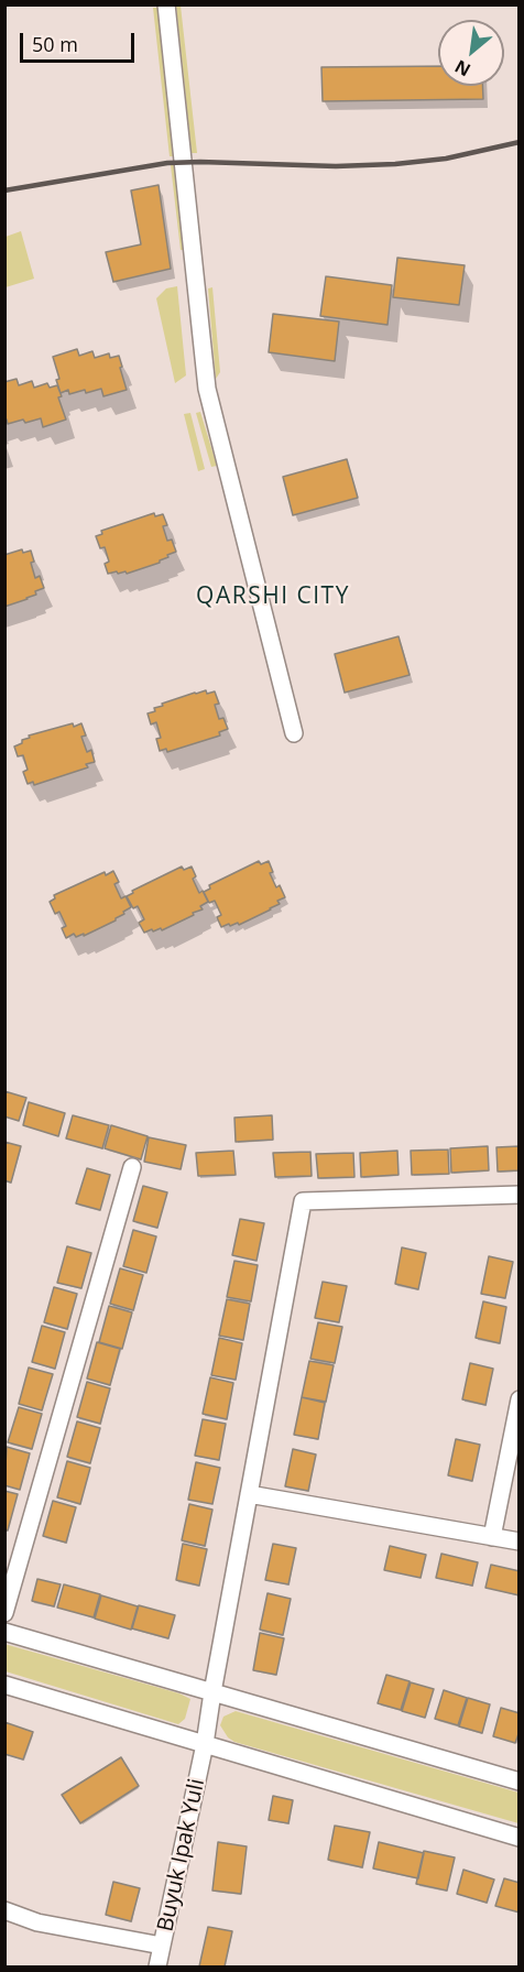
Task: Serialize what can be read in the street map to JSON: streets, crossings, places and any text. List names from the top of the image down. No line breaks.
{"streets":{"street":["Buyuk Ipak Yuli"]},"districts":["QARSHI CITY"],"scale_bar":"50 m","north":"bottom left"}
